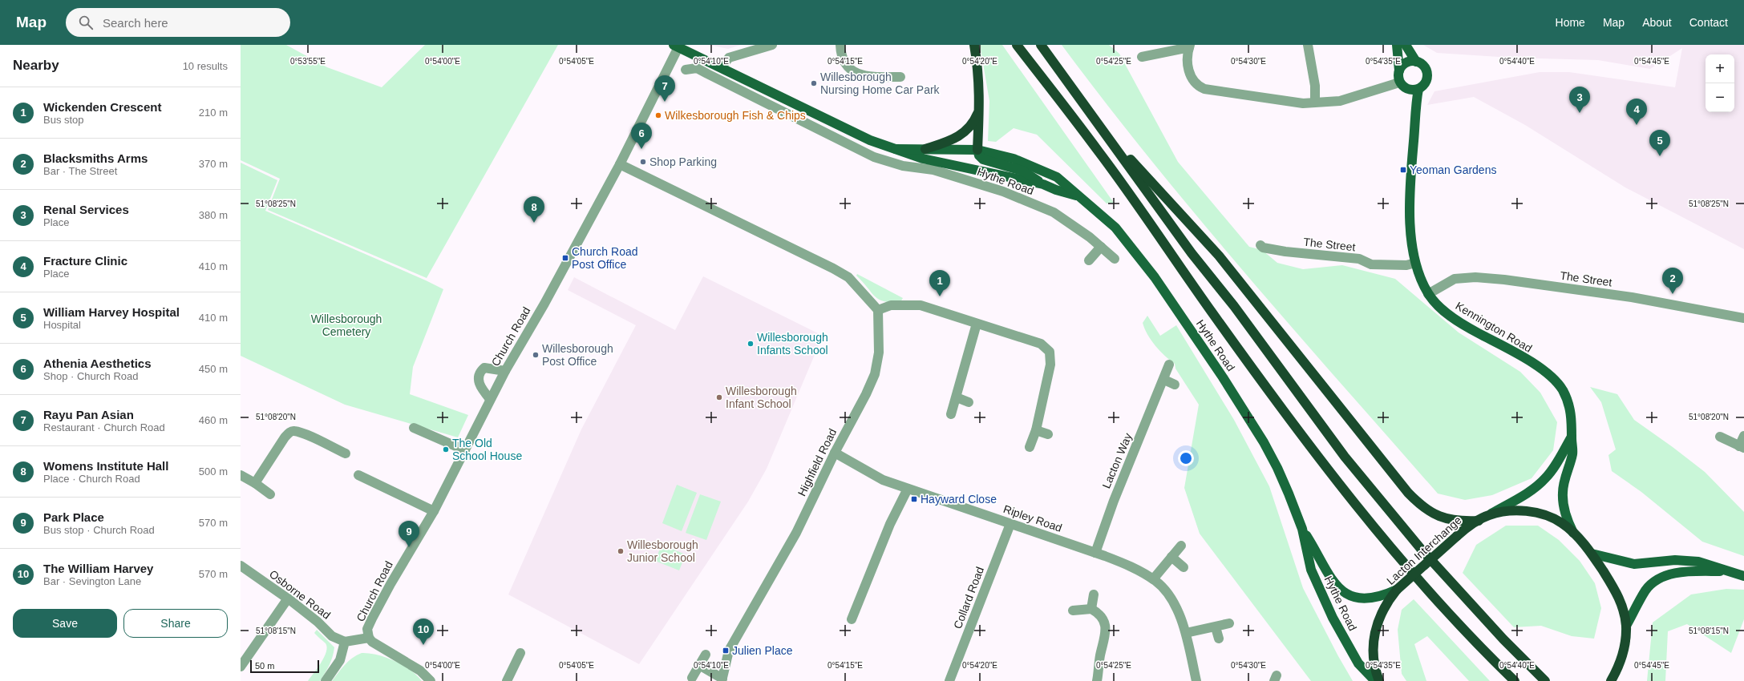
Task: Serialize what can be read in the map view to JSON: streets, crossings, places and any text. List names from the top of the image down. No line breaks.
{"streets":{"highway":["Lacton Interchange"],"main road":["Hythe Road","Kennington Road"],"street":["The Street","Church Road","Lacton Way","Highfield Road","Ripley Road","Osborne Road","Collard Road"]},"crossings":[["Hythe Road","Church Road"],["Hythe Road","Lacton Interchange"],["The Street","Kennington Road"],["Kennington Road","Lacton Interchange"],["Lacton Way","Ripley Road"],["Highfield Road","Ripley Road"],["Ripley Road","Collard Road"]],"parks":["Willesborough Cemetery"],"places":{"other":["Willesborough Nursing Home Car Park","Wilkesborough Fish & Chips","Shop Parking","Willesborough Infants School","Willesborough Post Office","Willesborough Infant School","The Old School House","Willesborough Junior School"],"transit":["Yeoman Gardens","Church Road Post Office","Hayward Close","Julien Place"]},"scale_bar":"50 m","page":{"header":"Map","search":"Search here","nav":["Home","Map","About","Contact"],"heading":["Nearby","10 results"],"map_buttons":["+","−"],"pins":["7","3","4","6","5","8","2","1","9","10"],"list":[{"mark":"1","name":"Wickenden Crescent","note":"Bus stop","value":"210 m"},{"mark":"2","name":"Blacksmiths Arms","note":"Bar · The Street","value":"370 m"},{"mark":"3","name":"Renal Services","note":"Place","value":"380 m"},{"mark":"4","name":"Fracture Clinic","note":"Place","value":"410 m"},{"mark":"5","name":"William Harvey Hospital","note":"Hospital","value":"410 m"},{"mark":"6","name":"Athenia Aesthetics","note":"Shop · Church Road","value":"450 m"},{"mark":"7","name":"Rayu Pan Asian","note":"Restaurant · Church Road","value":"460 m"},{"mark":"8","name":"Womens Institute Hall","note":"Place · Church Road","value":"500 m"},{"mark":"9","name":"Park Place","note":"Bus stop · Church Road","value":"570 m"},{"mark":"10","name":"The William Harvey","note":"Bar · Sevington Lane","value":"570 m"}],"buttons":["Save","Share"],"scale":"50 m"},"coordinates":["0°53'55\"E","0°54'00\"E","0°54'05\"E","0°54'10\"E","0°54'15\"E","0°54'20\"E","0°54'25\"E","0°54'30\"E","0°54'35\"E","0°54'40\"E","0°54'45\"E","51°08'25\"N","51°08'20\"N","51°08'15\"N"]}
